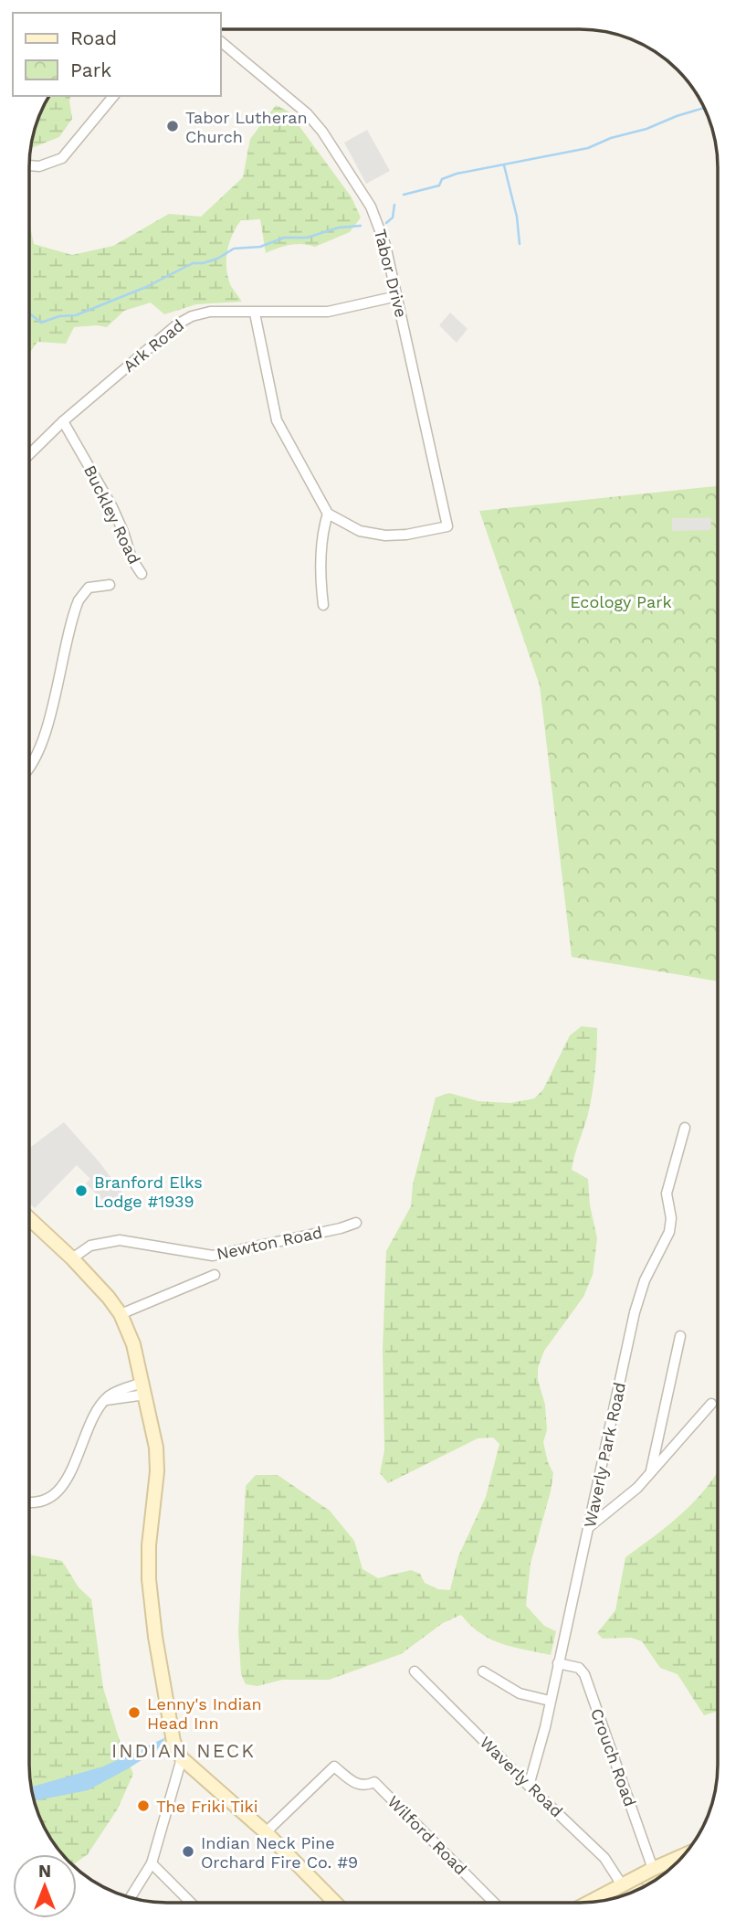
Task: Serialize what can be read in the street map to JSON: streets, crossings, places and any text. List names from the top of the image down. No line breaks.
{"streets":{"street":["Tabor Drive","Ark Road","Buckley Road","Newton Road","Waverly Park Road","Crouch Road","Waverly Road","Wilford Road"]},"crossings":[["Tabor Drive","Ark Road"],["Ark Road","Buckley Road"],["Waverly Park Road","Crouch Road"],["Waverly Park Road","Waverly Road"]],"districts":["INDIAN NECK"],"parks":["Ecology Park"],"places":["Tabor Lutheran Church","Branford Elks Lodge #1939","Lenny's Indian Head Inn","The Friki Tiki","Indian Neck Pine Orchard Fire Co. #9"],"legend":["Road","Park"],"north":"top"}
